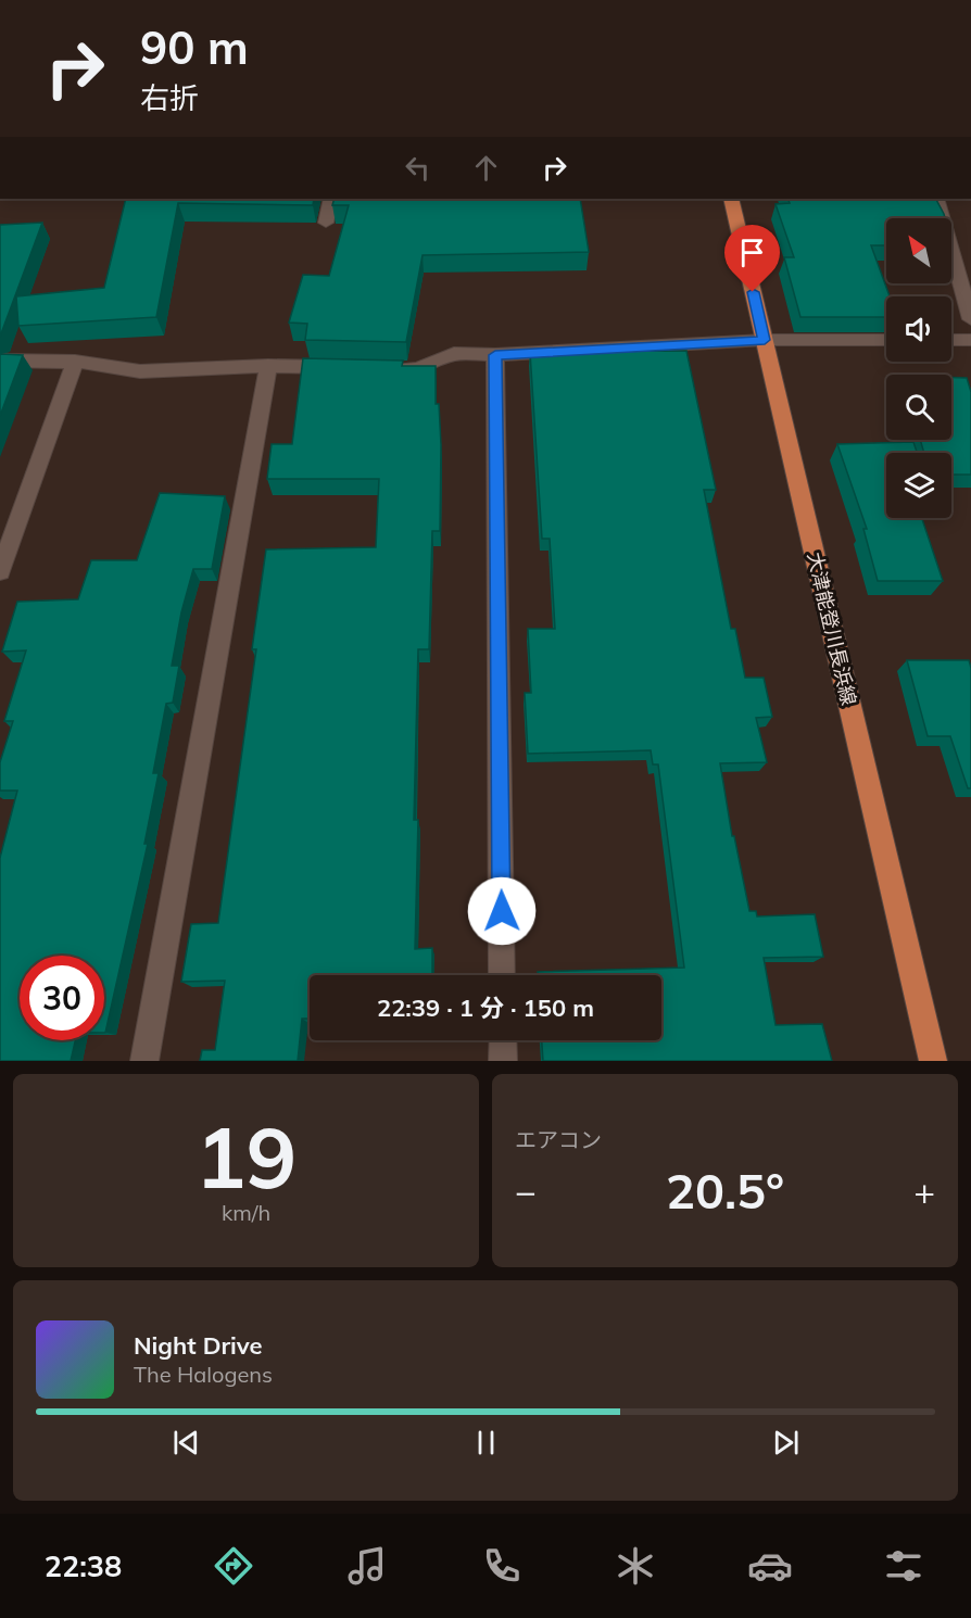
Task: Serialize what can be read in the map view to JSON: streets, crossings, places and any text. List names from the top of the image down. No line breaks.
{"streets":{"main road":["大津能登川長浜線"]},"north":"top left","page":{"turn":["90 m","右折"],"limit":"30","trip":"22:39 · 1 分 · 150 m","tile":[["19","km/h"],"エアコン"],"heat":["−","20.5°","+"],"song":["Night Drive","The Halogens"],"tabs":"22:38"}}
